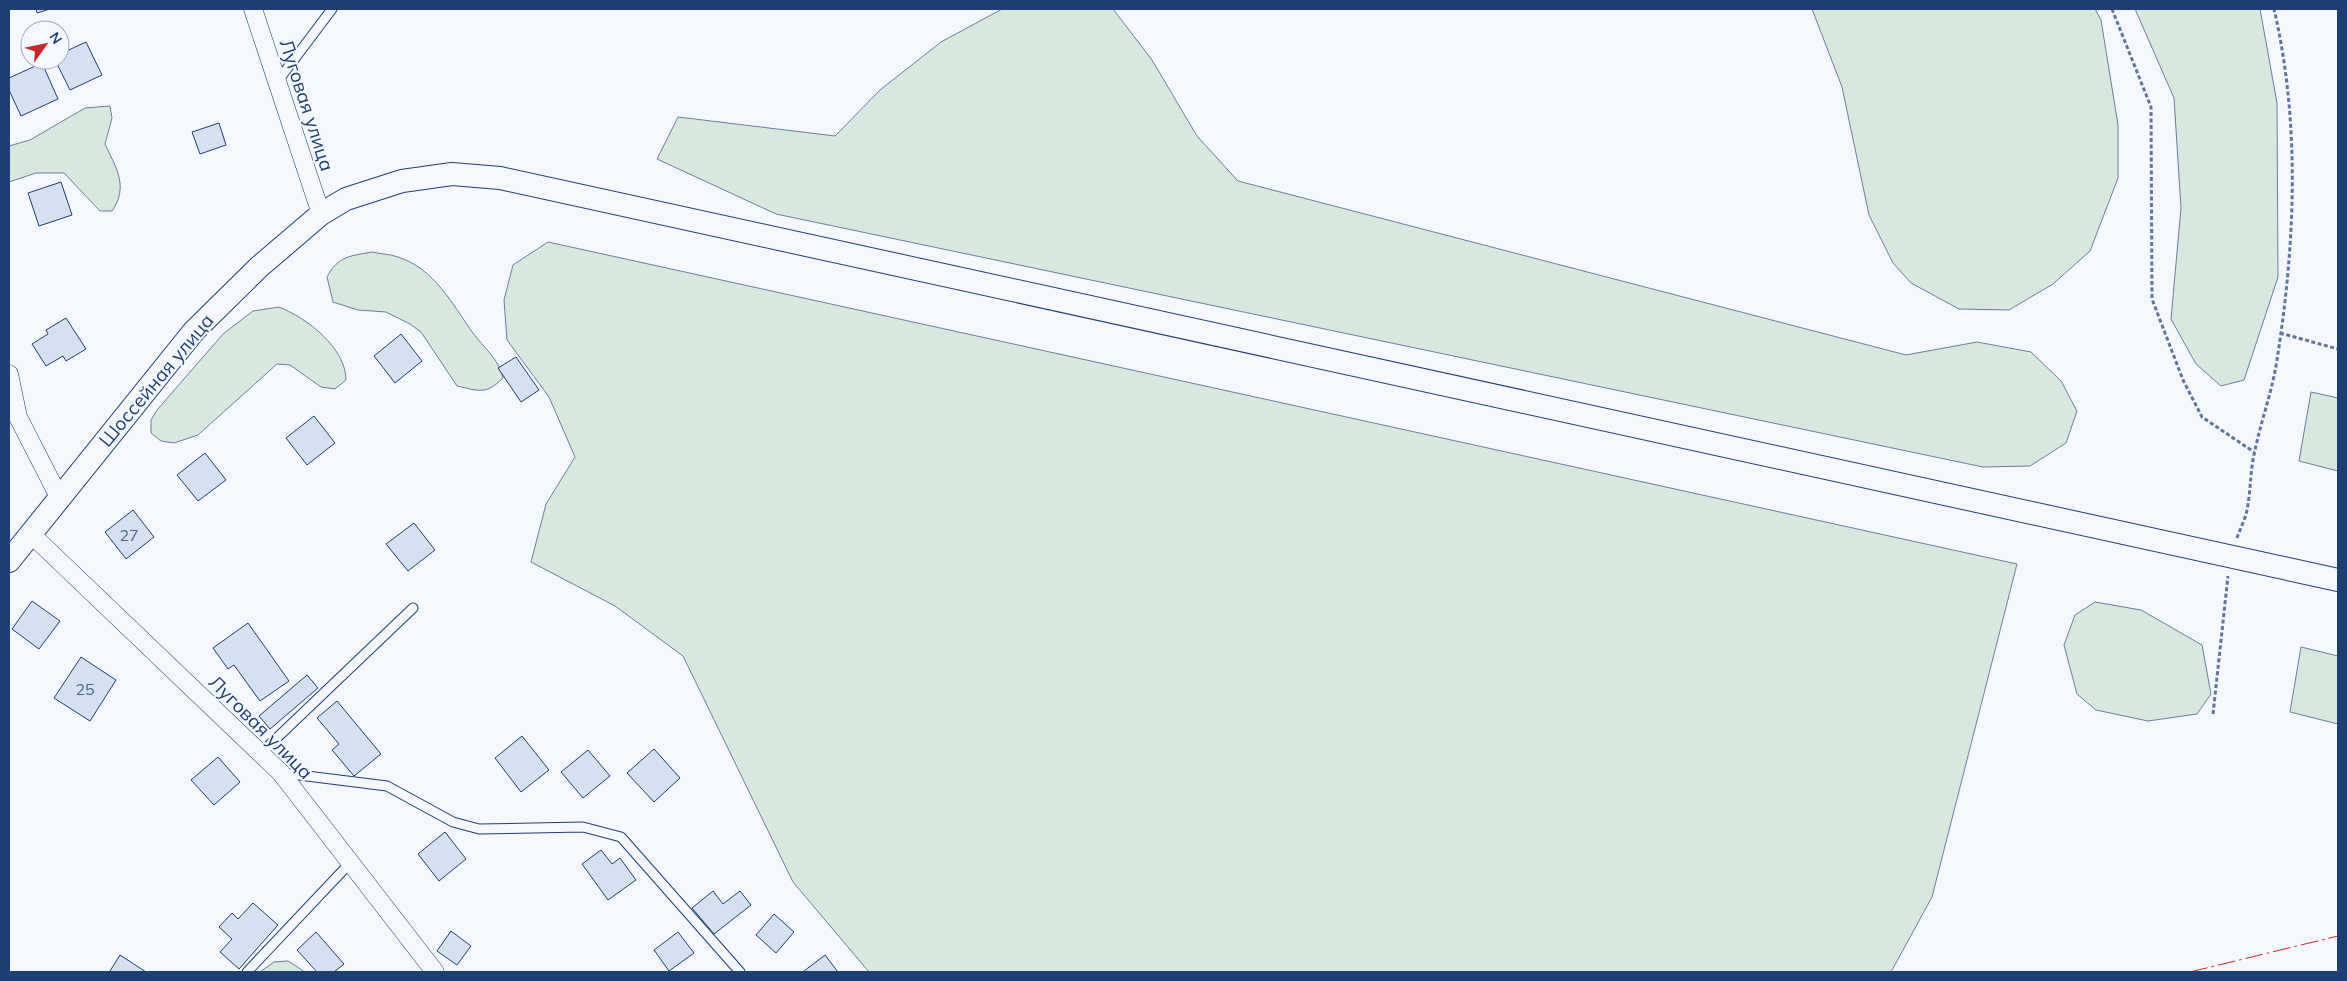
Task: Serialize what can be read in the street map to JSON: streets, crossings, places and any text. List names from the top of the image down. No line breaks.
{"streets":{"street":["Луговая улица","Шоссейная улица"]},"crossings":[["Луговая улица","Шоссейная улица"]],"house_numbers":["27","25"],"north":"top right"}
